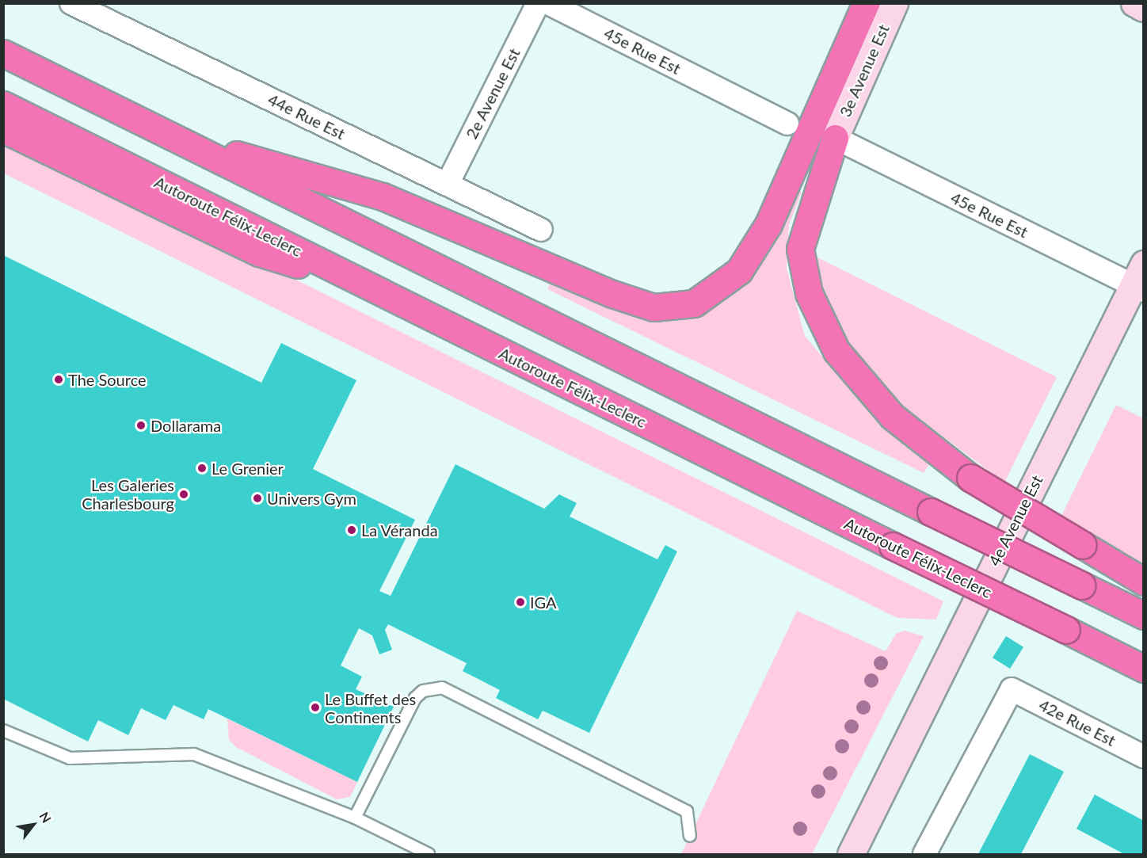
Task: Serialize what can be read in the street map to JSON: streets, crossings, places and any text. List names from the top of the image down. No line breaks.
{"streets":{"highway":["Autoroute Félix-Leclerc"],"street":["45e Rue Est","3e Avenue Est","2e Avenue Est","44e Rue Est","4e Avenue Est","42e Rue Est"]},"crossings":[["45e Rue Est","3e Avenue Est"],["45e Rue Est","4e Avenue Est"],["2e Avenue Est","44e Rue Est"]],"places":["The Source","Dollarama","Le Grenier","Les Galeries Charlesbourg","Univers Gym","La Véranda","IGA","Le Buffet des Continents"],"north":"top right"}
